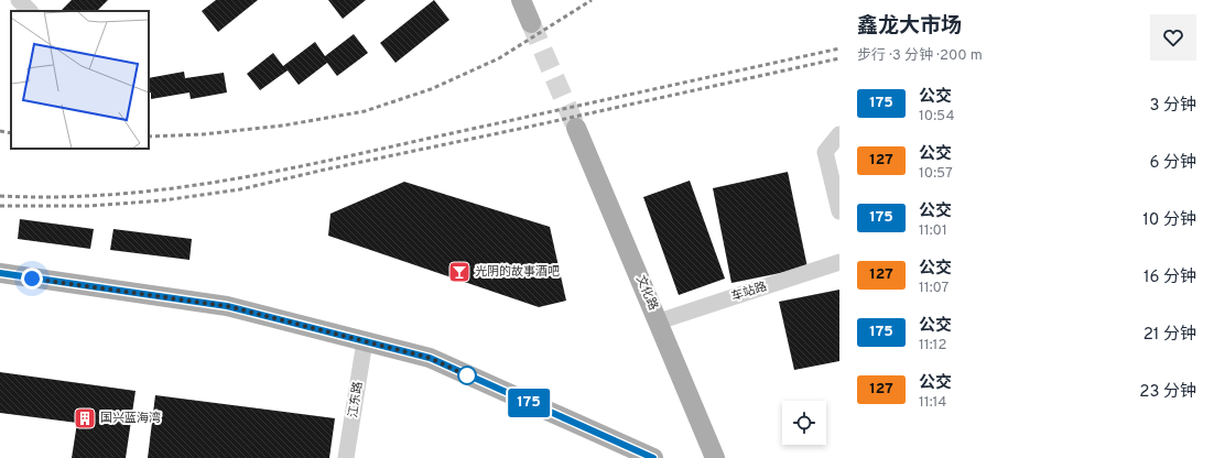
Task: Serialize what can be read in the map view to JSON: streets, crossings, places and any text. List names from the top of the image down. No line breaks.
{"streets":{"main road":["文化路"],"street":["车站路","江东路"]},"crossings":[["车站路","文化路"]],"places":{"bar":["光阴的故事酒吧"],"building":["国兴蓝海湾"]},"lines":["bus line 175"],"page":{"on_map":"175","heading":["鑫龙大市场","步行 · 3 分钟 · 200 m"],"list":[{"mark":"175","name":"公交","note":"10:54","value":"3 分钟"},{"mark":"127","name":"公交","note":"10:57","value":"6 分钟"},{"mark":"175","name":"公交","note":"11:01","value":"10 分钟"},{"mark":"127","name":"公交","note":"11:07","value":"16 分钟"},{"mark":"175","name":"公交","note":"11:12","value":"21 分钟"},{"mark":"127","name":"公交","note":"11:14","value":"23 分钟"}]}}
